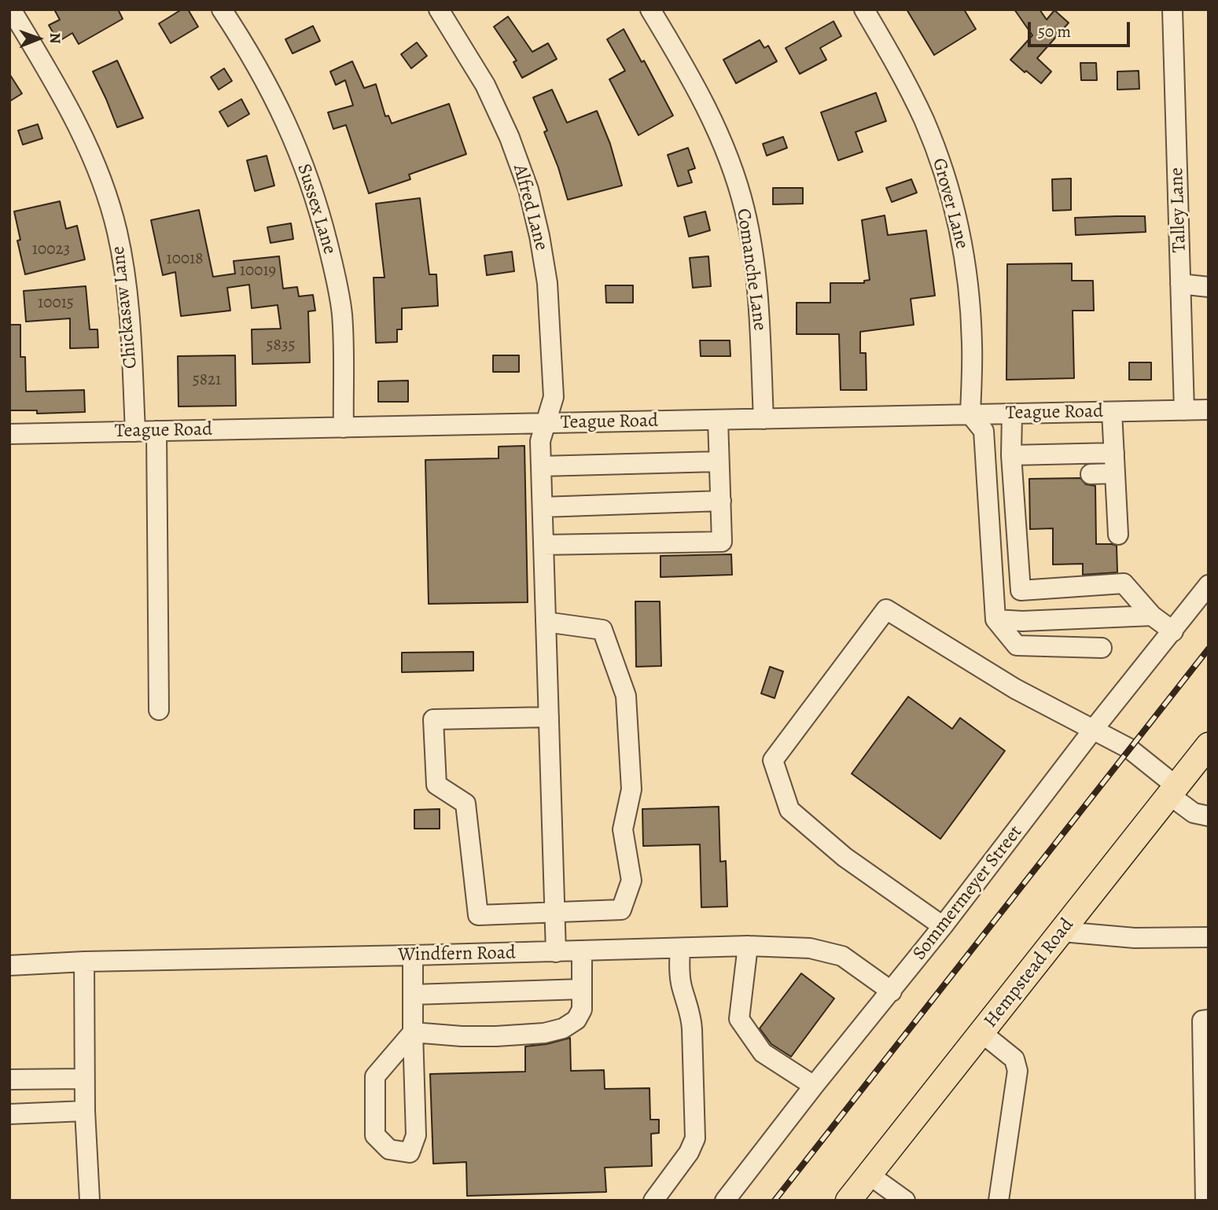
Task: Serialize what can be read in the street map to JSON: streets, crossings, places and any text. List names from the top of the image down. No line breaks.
{"streets":{"main road":["Hempstead Road"],"street":["Grover Lane","Alfred Lane","Sussex Lane","Talley Lane","Comanche Lane","Chickasaw Lane","Teague Road","Sommermeyer Street","Windfern Road"]},"crossings":[["Grover Lane","Teague Road"],["Alfred Lane","Teague Road"],["Alfred Lane","Windfern Road"],["Sussex Lane","Teague Road"],["Talley Lane","Teague Road"],["Comanche Lane","Teague Road"],["Chickasaw Lane","Teague Road"],["Sommermeyer Street","Windfern Road"]],"house_numbers":["10023","10018","10019","10015","5835","5821"],"scale_bar":"50 m","north":"right"}
